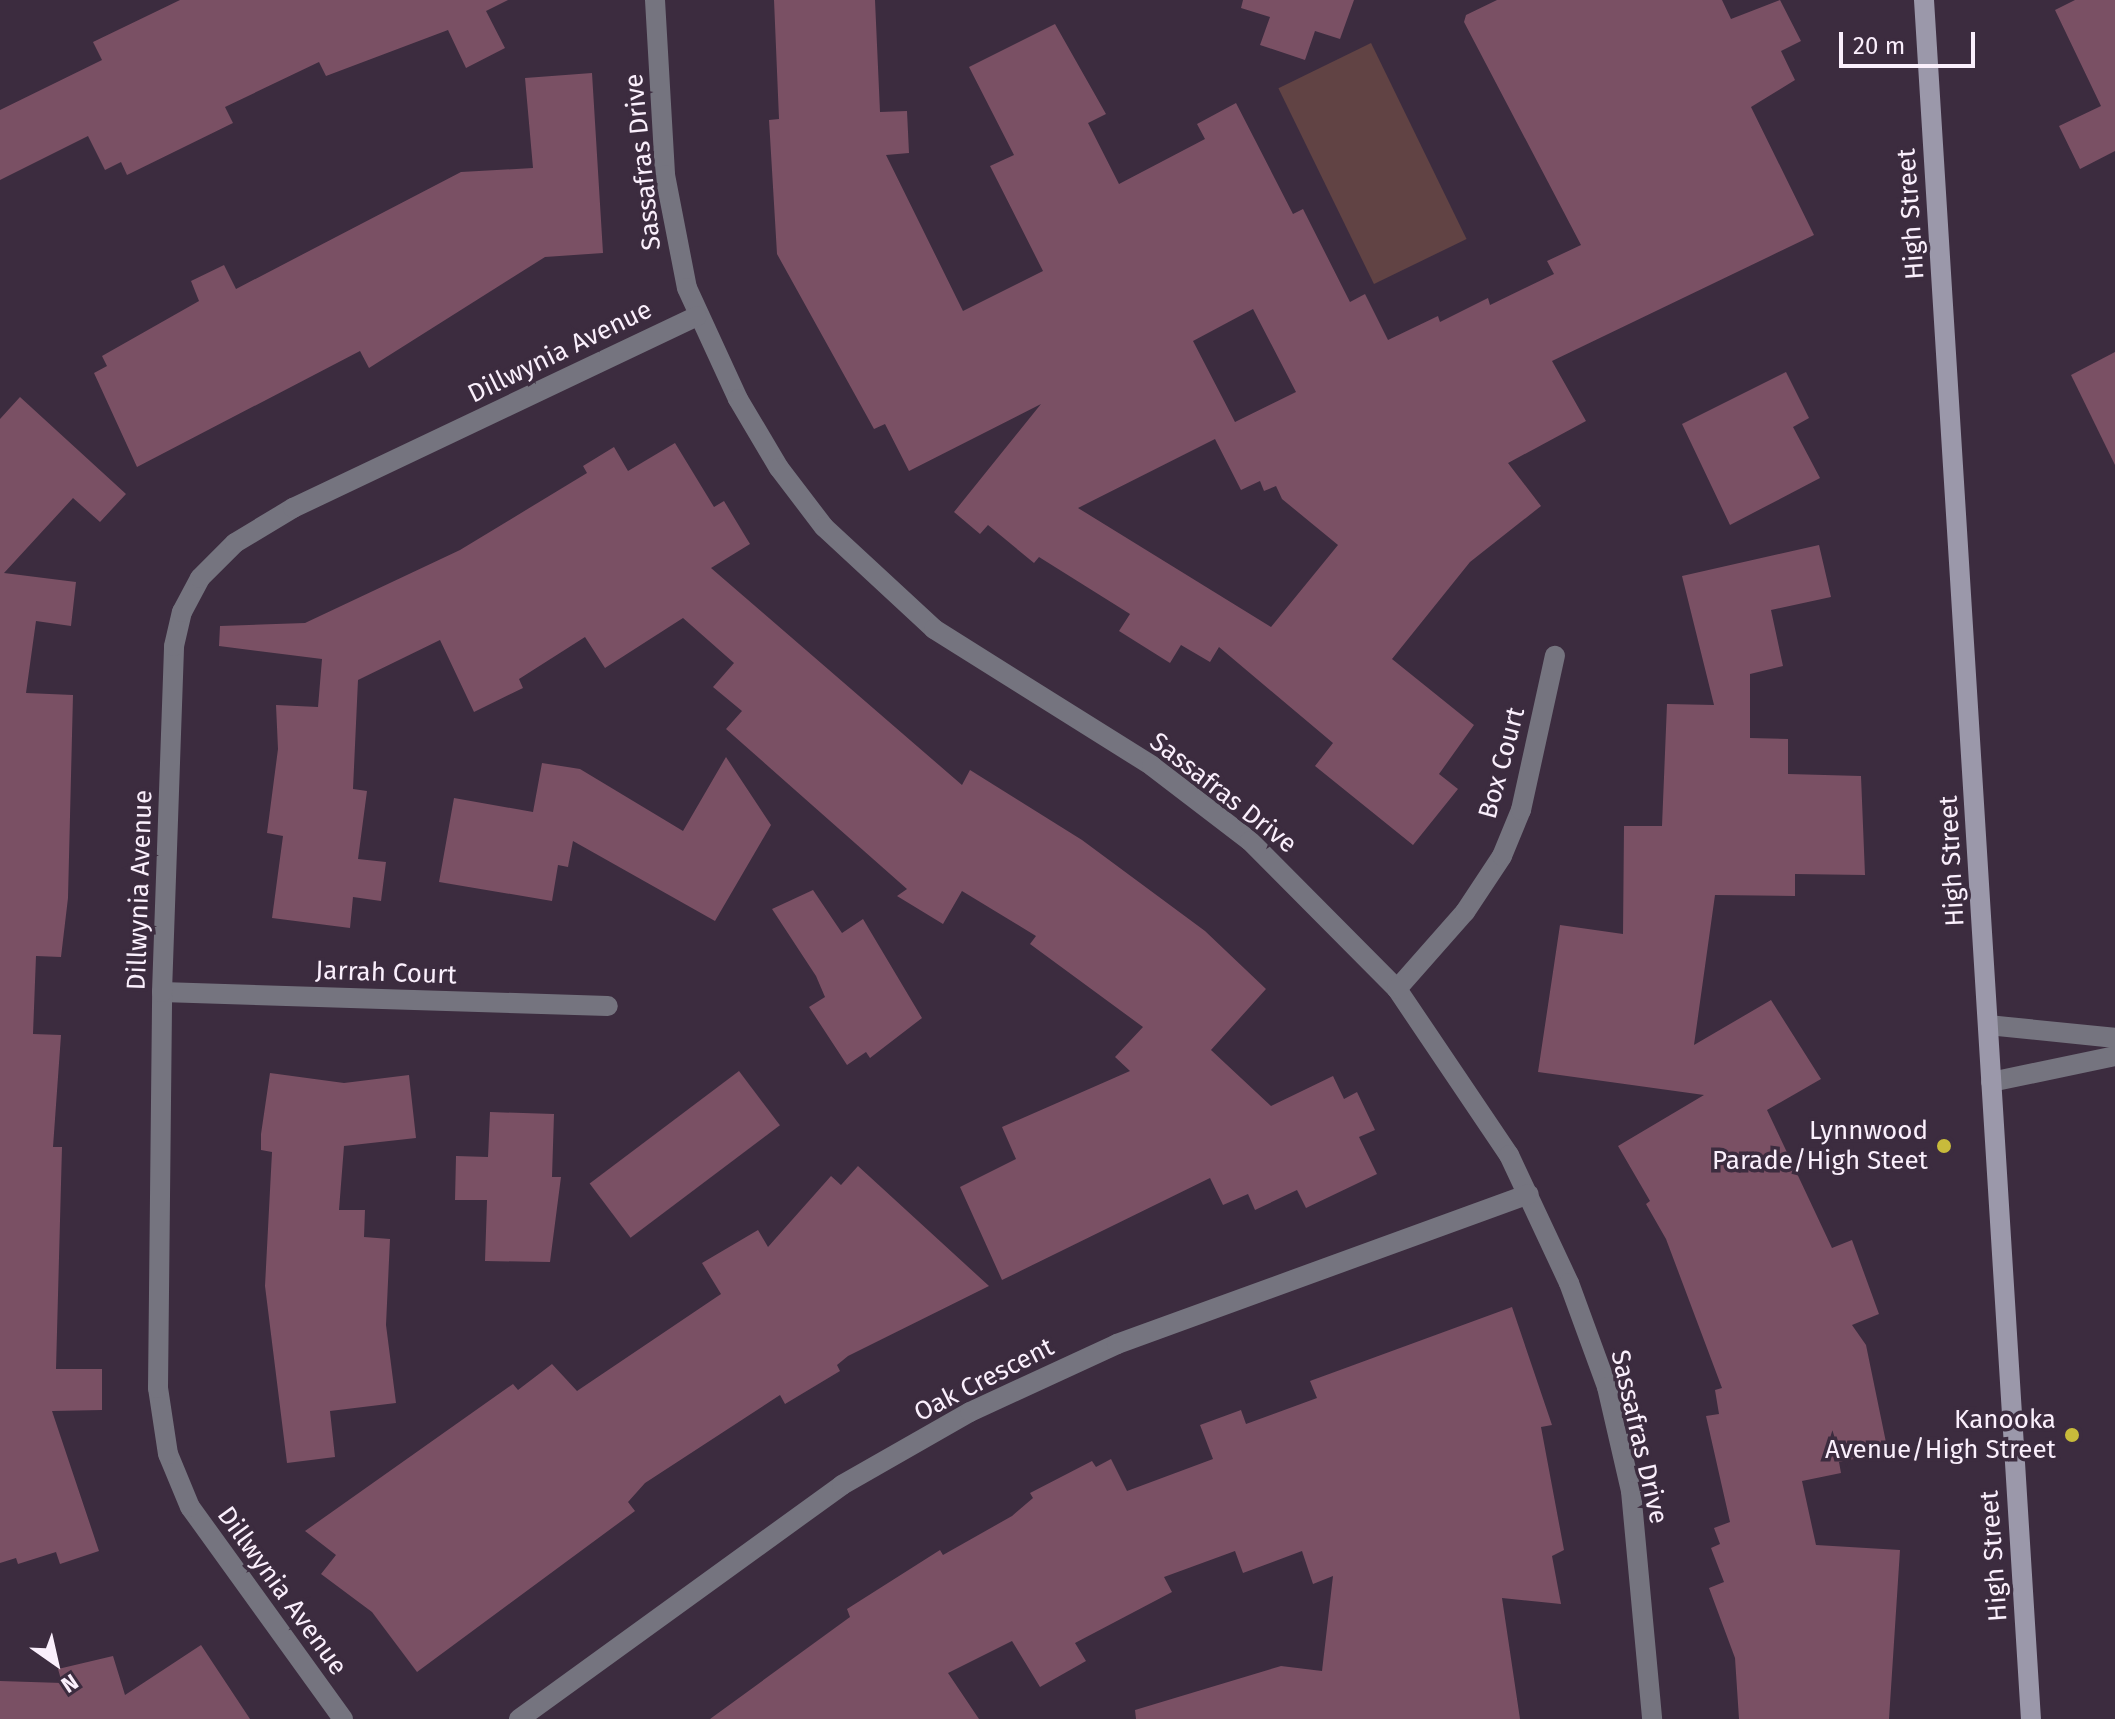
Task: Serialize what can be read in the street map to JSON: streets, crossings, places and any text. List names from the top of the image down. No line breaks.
{"streets":{"main road":["High Street"],"street":["Sassafras Drive","Dillwynia Avenue","Box Court","Jarrah Court","Oak Crescent"]},"crossings":[["Sassafras Drive","Dillwynia Avenue"],["Sassafras Drive","Box Court"],["Sassafras Drive","Oak Crescent"],["Dillwynia Avenue","Jarrah Court"]],"places":["Lynnwood Parade/High Steet","Kanooka Avenue/High Street"],"scale_bar":"20 m","north":"bottom right"}
